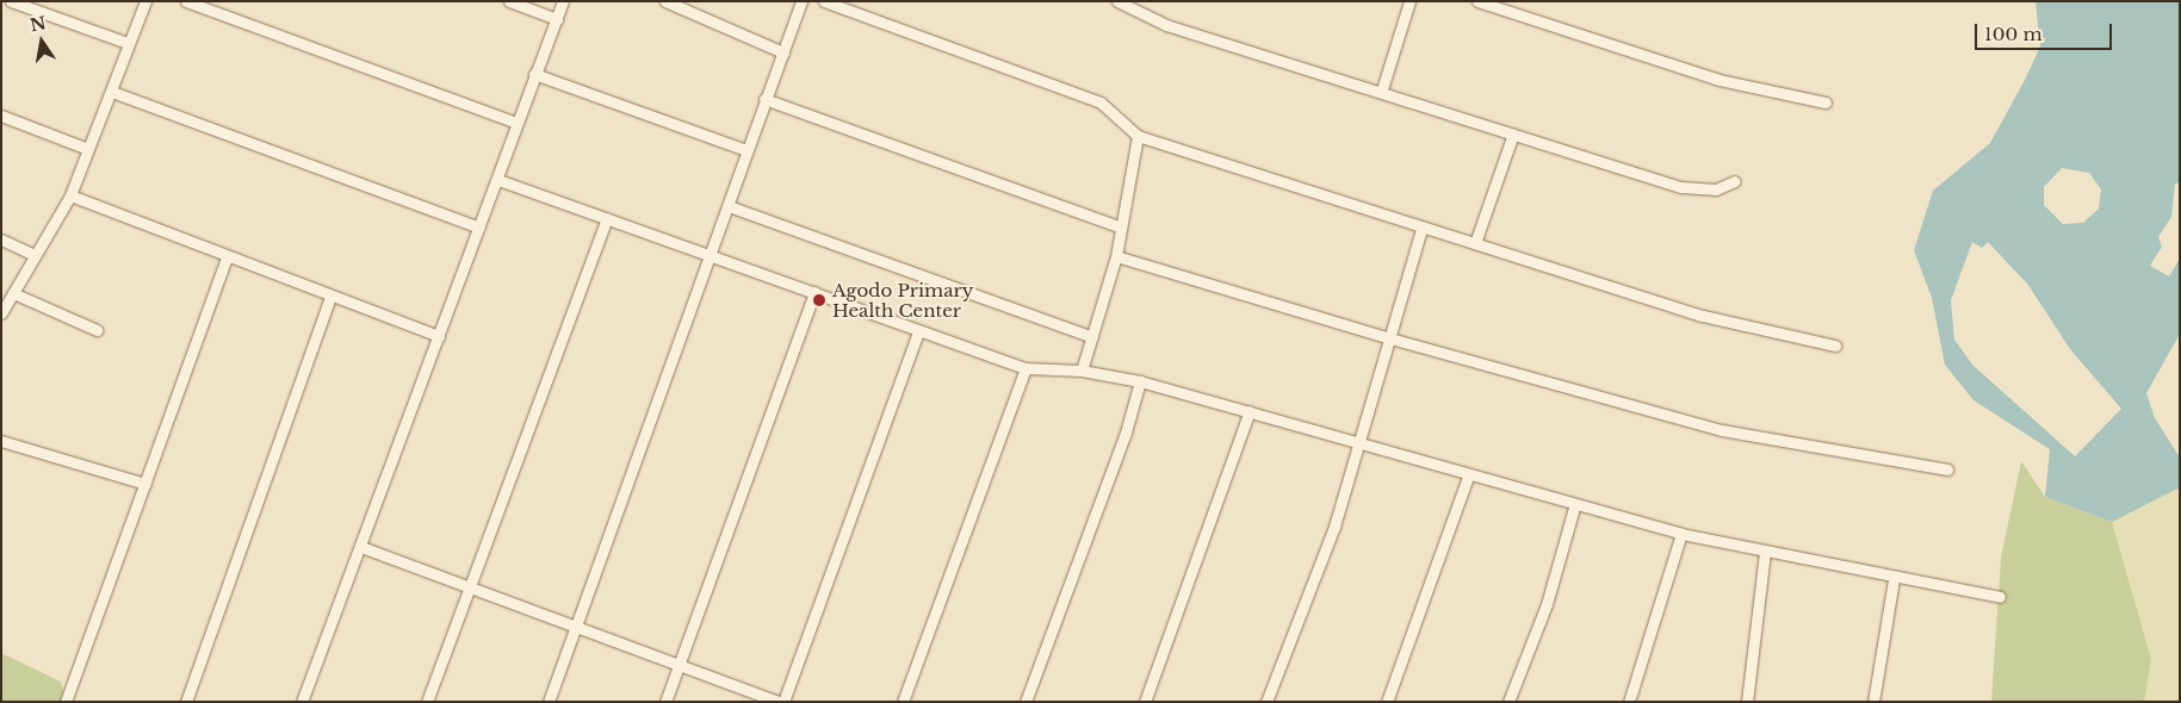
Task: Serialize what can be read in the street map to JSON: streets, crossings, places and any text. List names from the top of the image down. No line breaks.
{"places":["Agodo Primary Health Center"],"scale_bar":"100 m","north":"top"}
